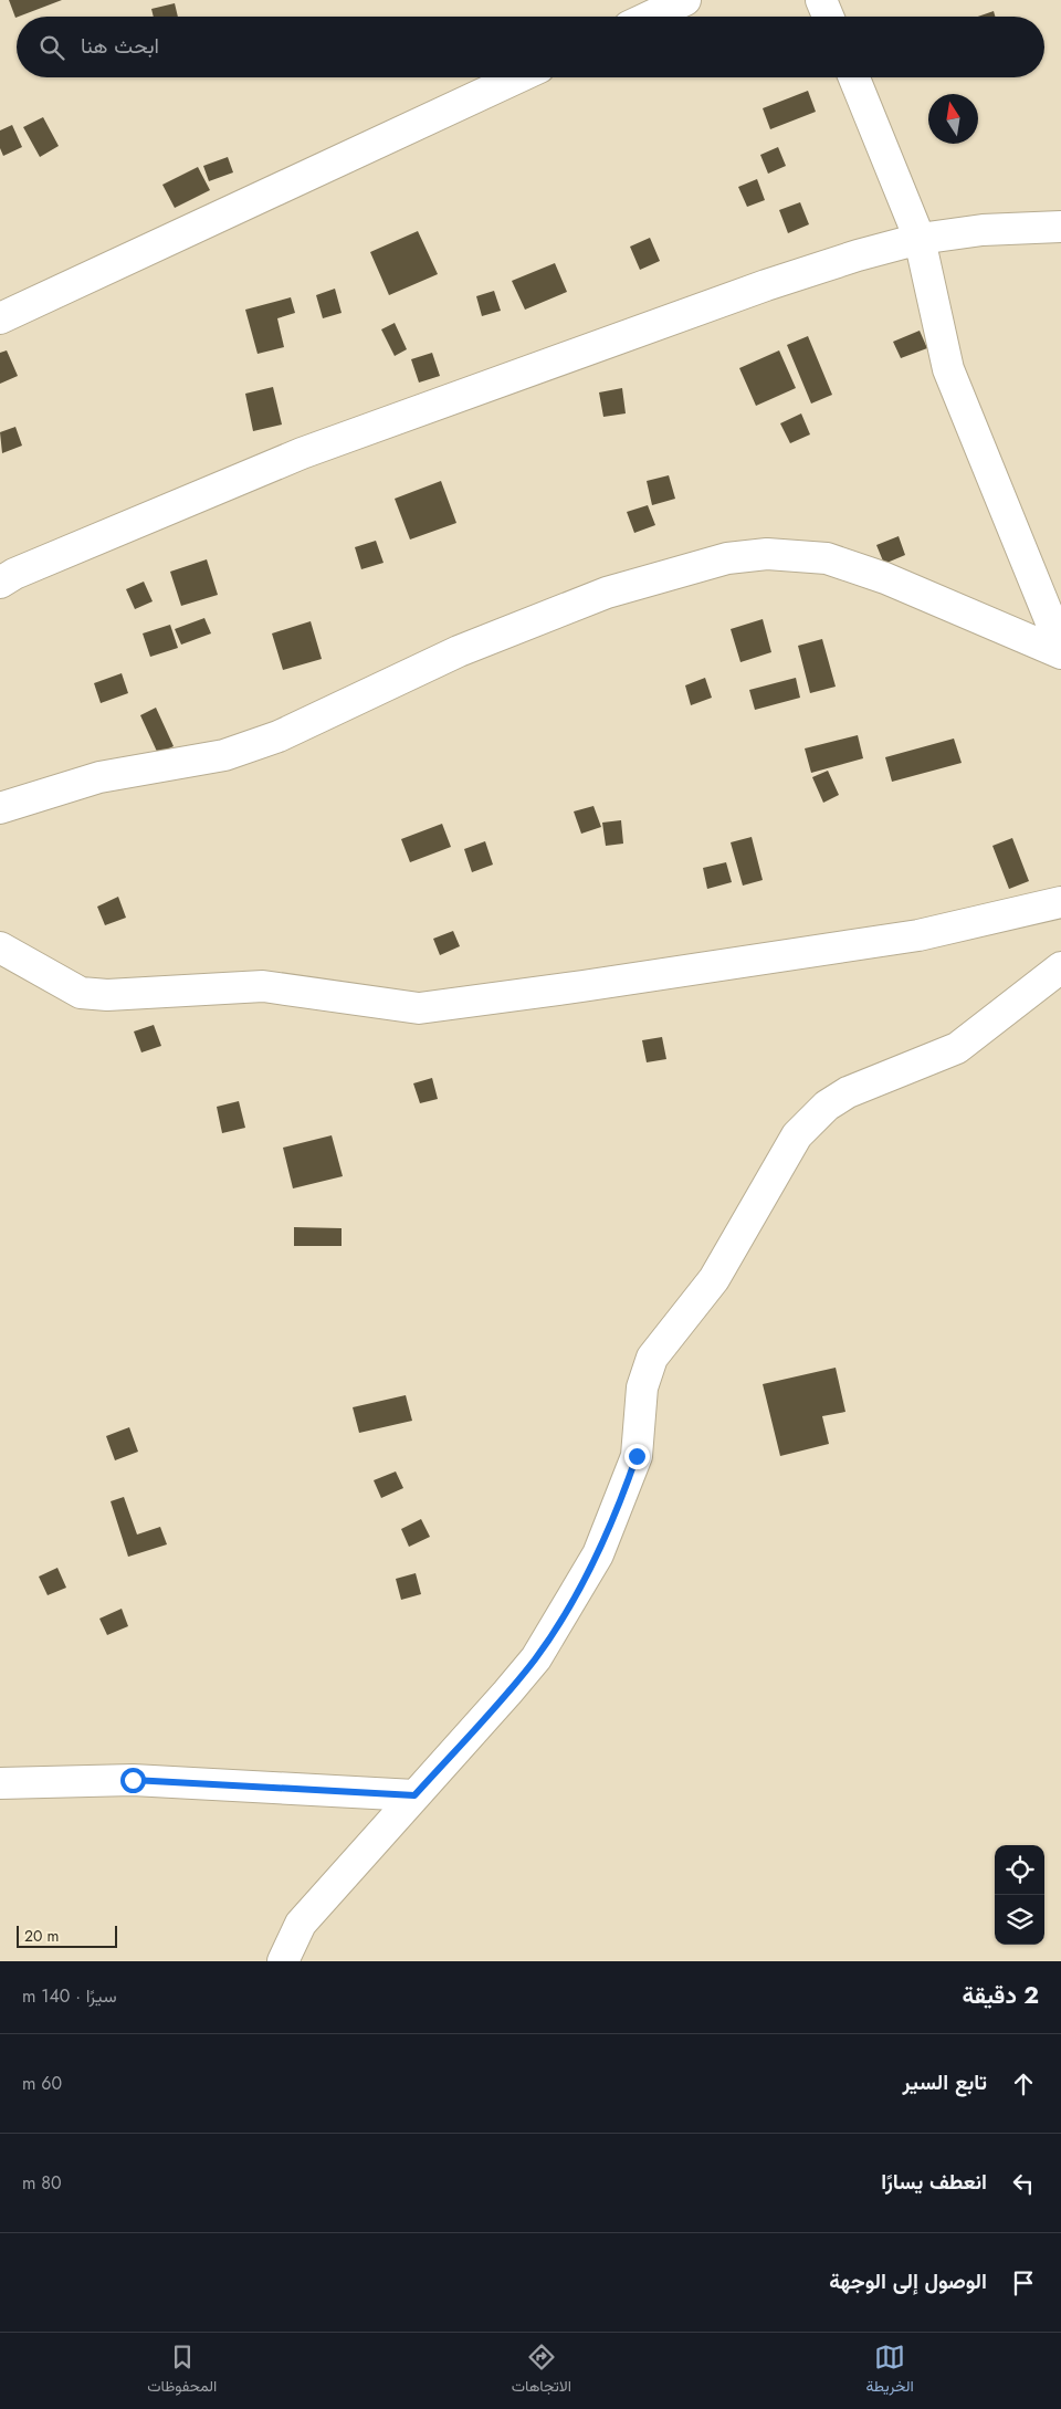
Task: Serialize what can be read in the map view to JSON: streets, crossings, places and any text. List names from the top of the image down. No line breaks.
{"scale_bar":"20 m","north":"top","page":{"search":"ابحث هنا","scale":"20 m","heading":["2 دقيقة","سيرًا · 140 m"],"list":[["تابع السير","60 m"],["انعطف يسارًا","80 m"],"الوصول إلى الوجهة"],"nav":["الخريطة","الاتجاهات","المحفوظات"]}}
